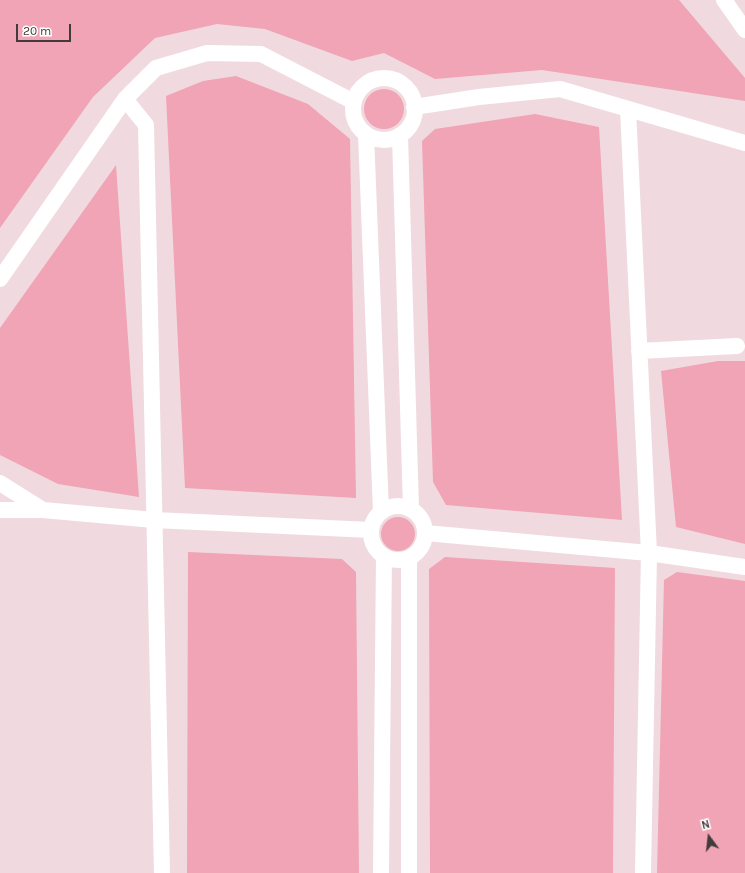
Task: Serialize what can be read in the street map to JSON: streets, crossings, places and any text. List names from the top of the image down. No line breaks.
{"scale_bar":"20 m","north":"top"}
